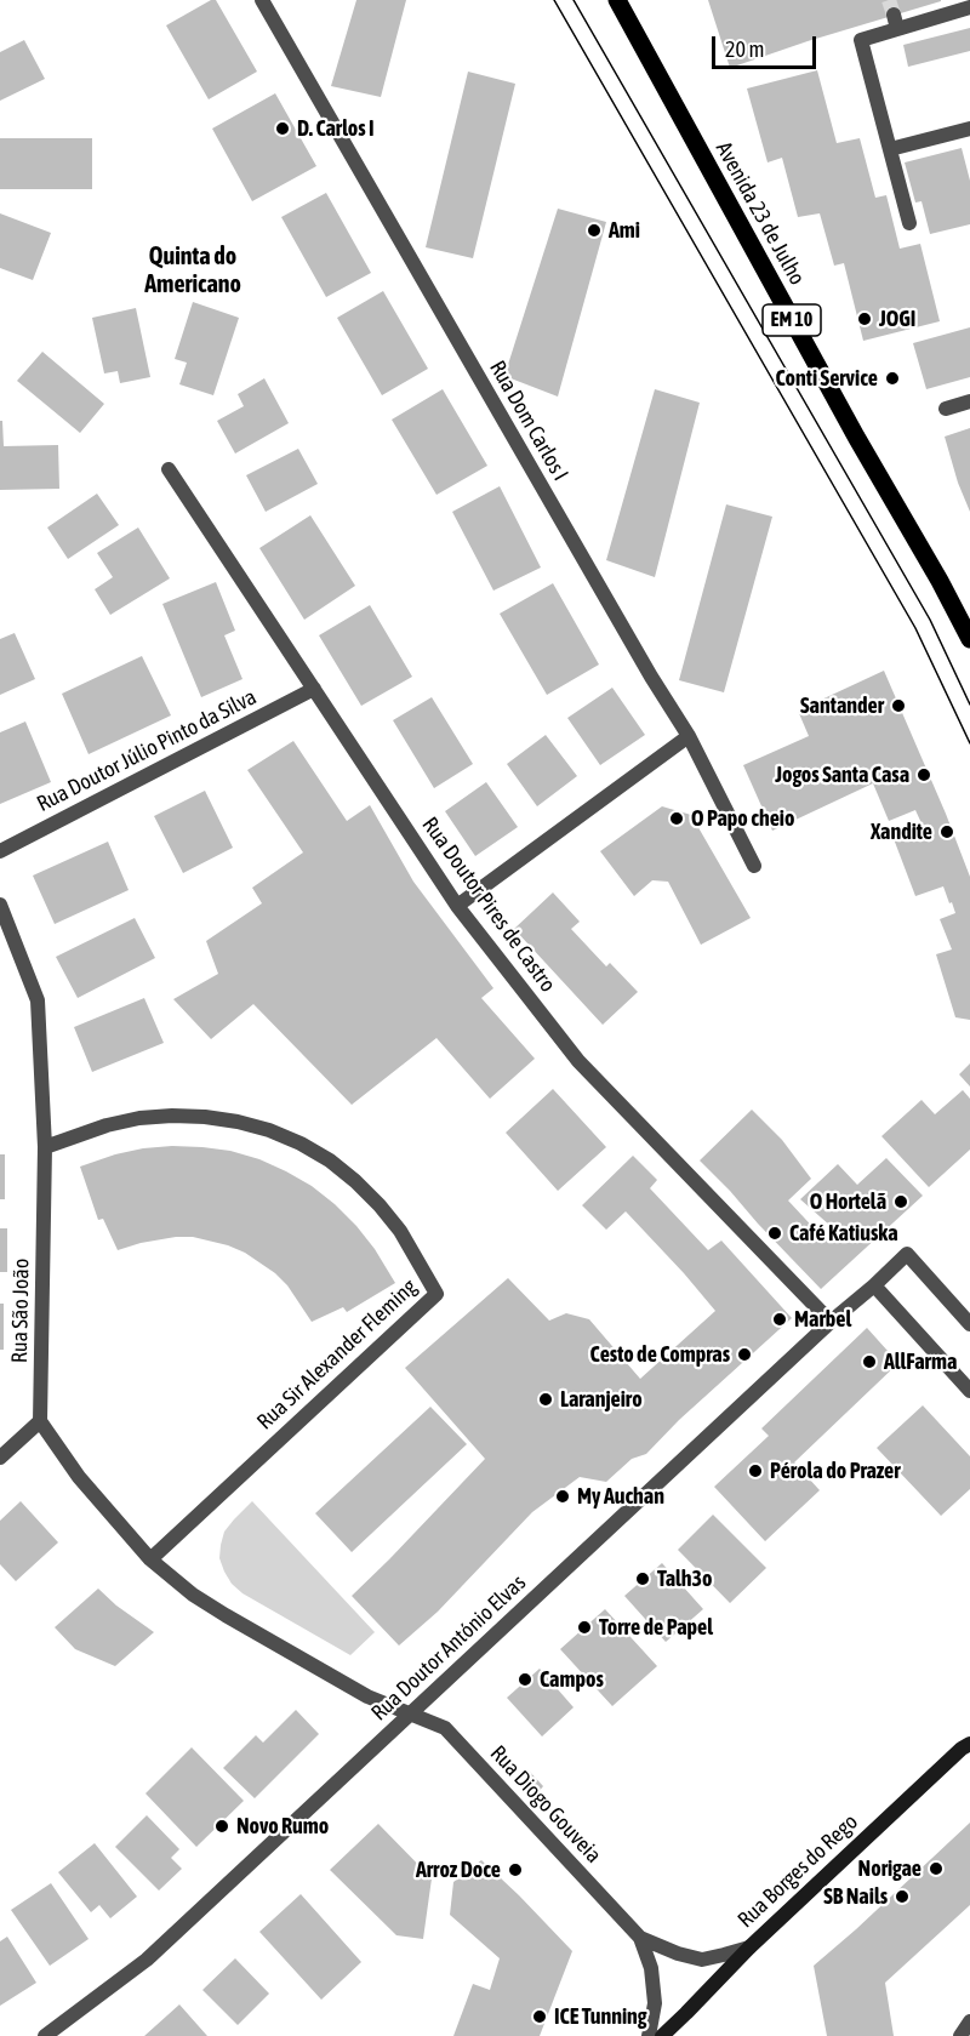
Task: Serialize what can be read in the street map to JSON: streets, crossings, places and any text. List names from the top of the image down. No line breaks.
{"streets":{"main road":["Avenida 23 de Julho","EM 10","Rua Borges do Rego"],"street":["Rua Dom Carlos I","Rua Doutor Júlio Pinto da Silva","Rua Doutor Pires de Castro","Rua São João","Rua Sir Alexander Fleming","Rua Doutor António Elvas","Rua Diogo Gouveia"]},"crossings":[["Rua Doutor Júlio Pinto da Silva","Rua Doutor Pires de Castro"],["Rua Doutor Pires de Castro","Rua Doutor António Elvas"],["Rua São João","Rua Sir Alexander Fleming"],["Rua Doutor António Elvas","Rua Diogo Gouveia"],["Rua Diogo Gouveia","Rua Borges do Rego"]],"districts":["Quinta do Americano"],"places":["D. Carlos I","Ami","JOGI","Conti Service","Santander","Jogos Santa Casa","O Papo cheio","Xandite","O Hortelã","Café Katiuska","Marbel","Cesto de Compras","AllFarma","Laranjeiro","Pérola do Prazer","My Auchan","Talh3o","Torre de Papel","Campos","Novo Rumo","Norigae","Arroz Doce","SB Nails","ICE Tunning"],"scale_bar":"20 m"}
